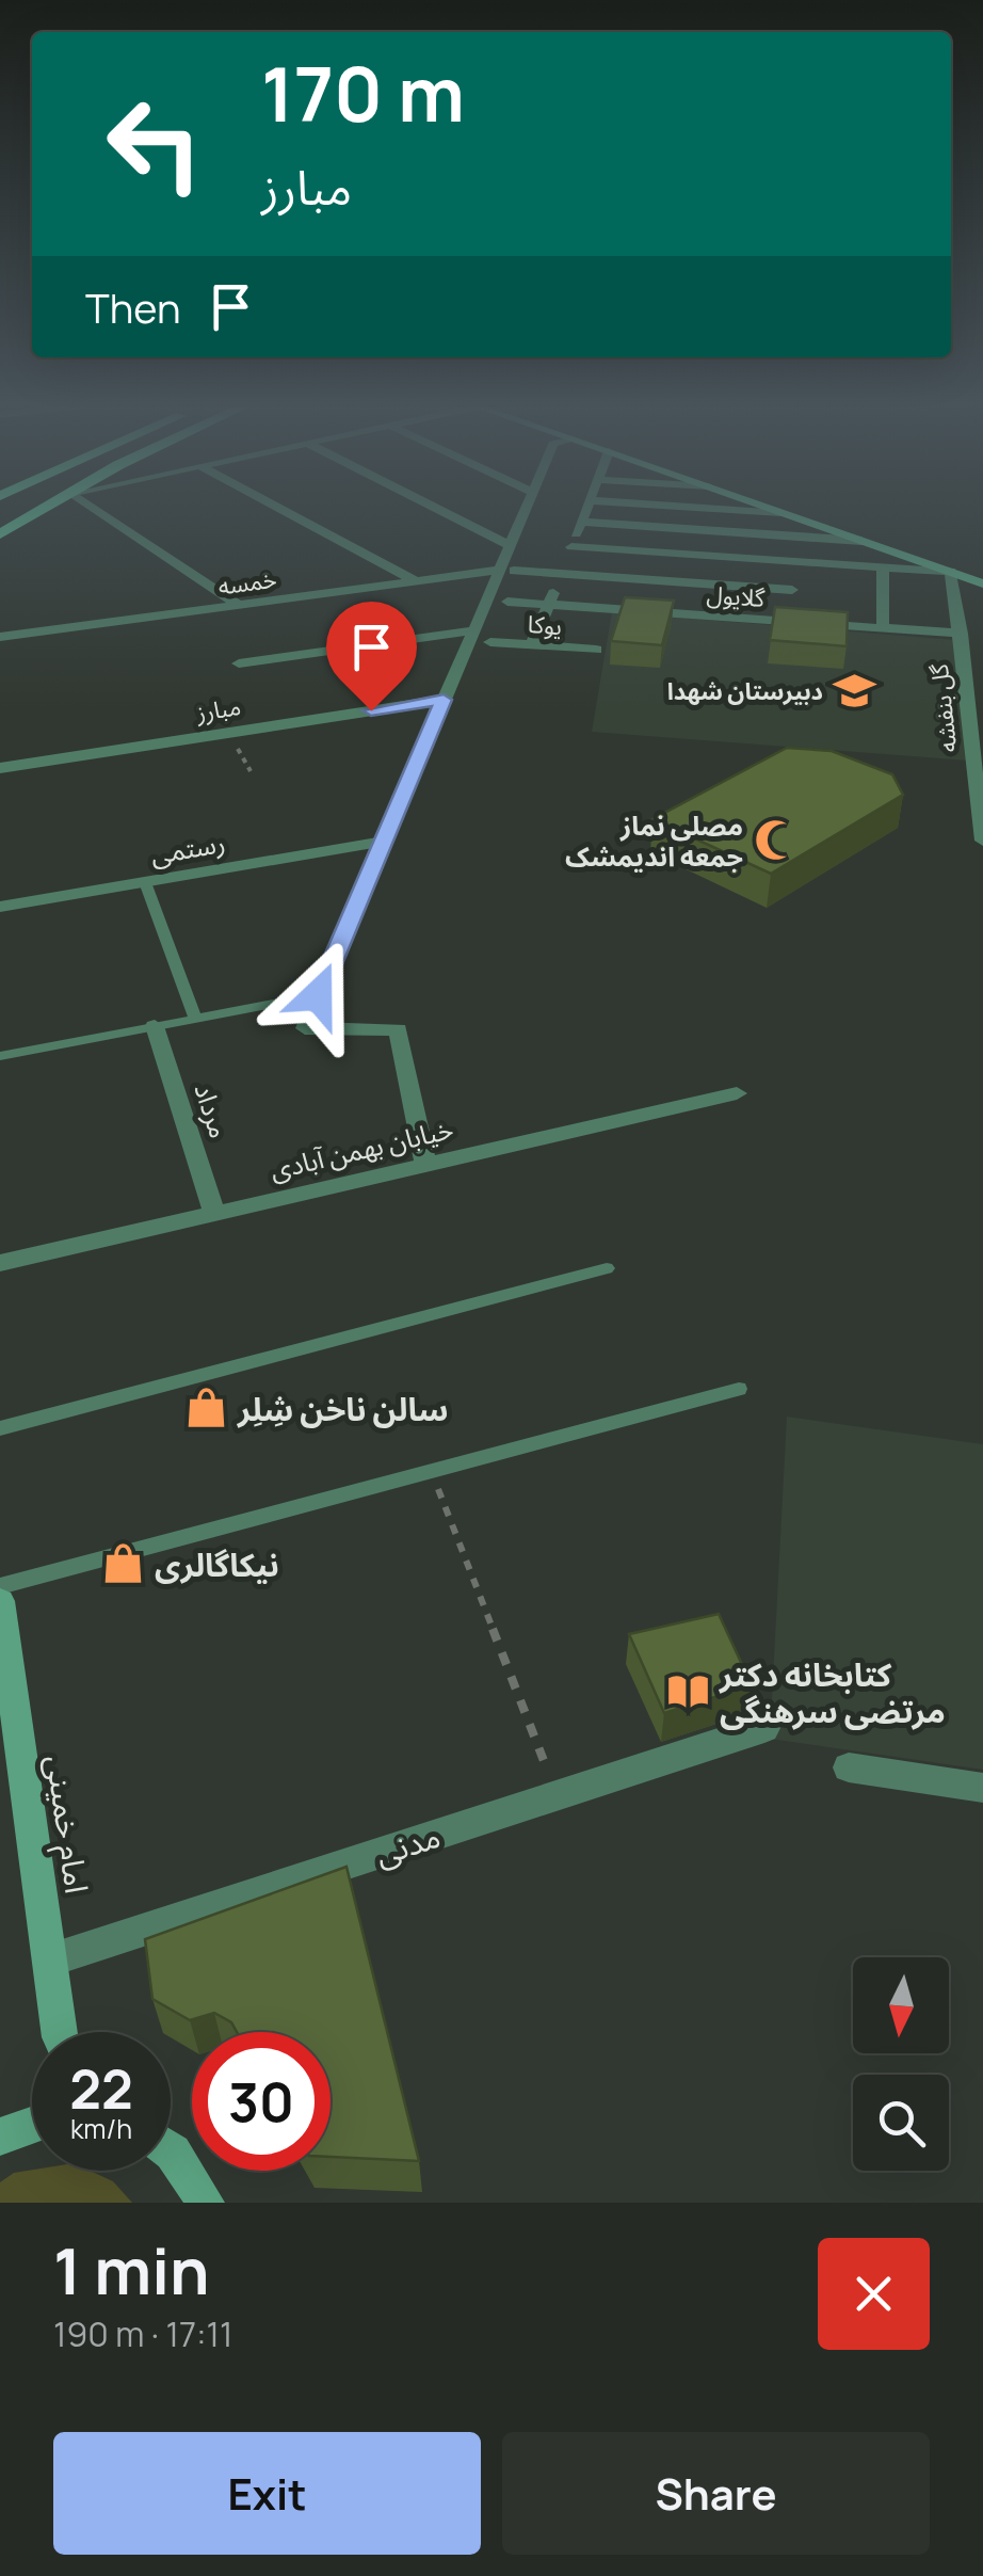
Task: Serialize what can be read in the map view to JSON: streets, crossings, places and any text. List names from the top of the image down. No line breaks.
{"streets":{"street":["خمسه","گلایول","یوکا","گل بنفشه","مبارز","رستمی","مرداد","خیابان بهمن آبادی","امام خمینی","مدنی"]},"crossings":[["گلایول","گل بنفشه"],["مرداد","خیابان بهمن آبادی"],["امام خمینی","مدنی"]],"places":{"school or university":["دبیرستان شهدا"],"mosque":["مصلی نماز جمعه اندیمشک"],"shop":["سالن ناخن شِلِر","نیکاگالری"],"library":["کتابخانه دکتر مرتضی سرهنگی"]},"north":"bottom","page":{"turn":["170 m","مبارز"],"then":"Then","speed":"22 km/h","limit":"30","heading":["1 min","190 m · 17:11"],"buttons":["Exit","Share"]}}
